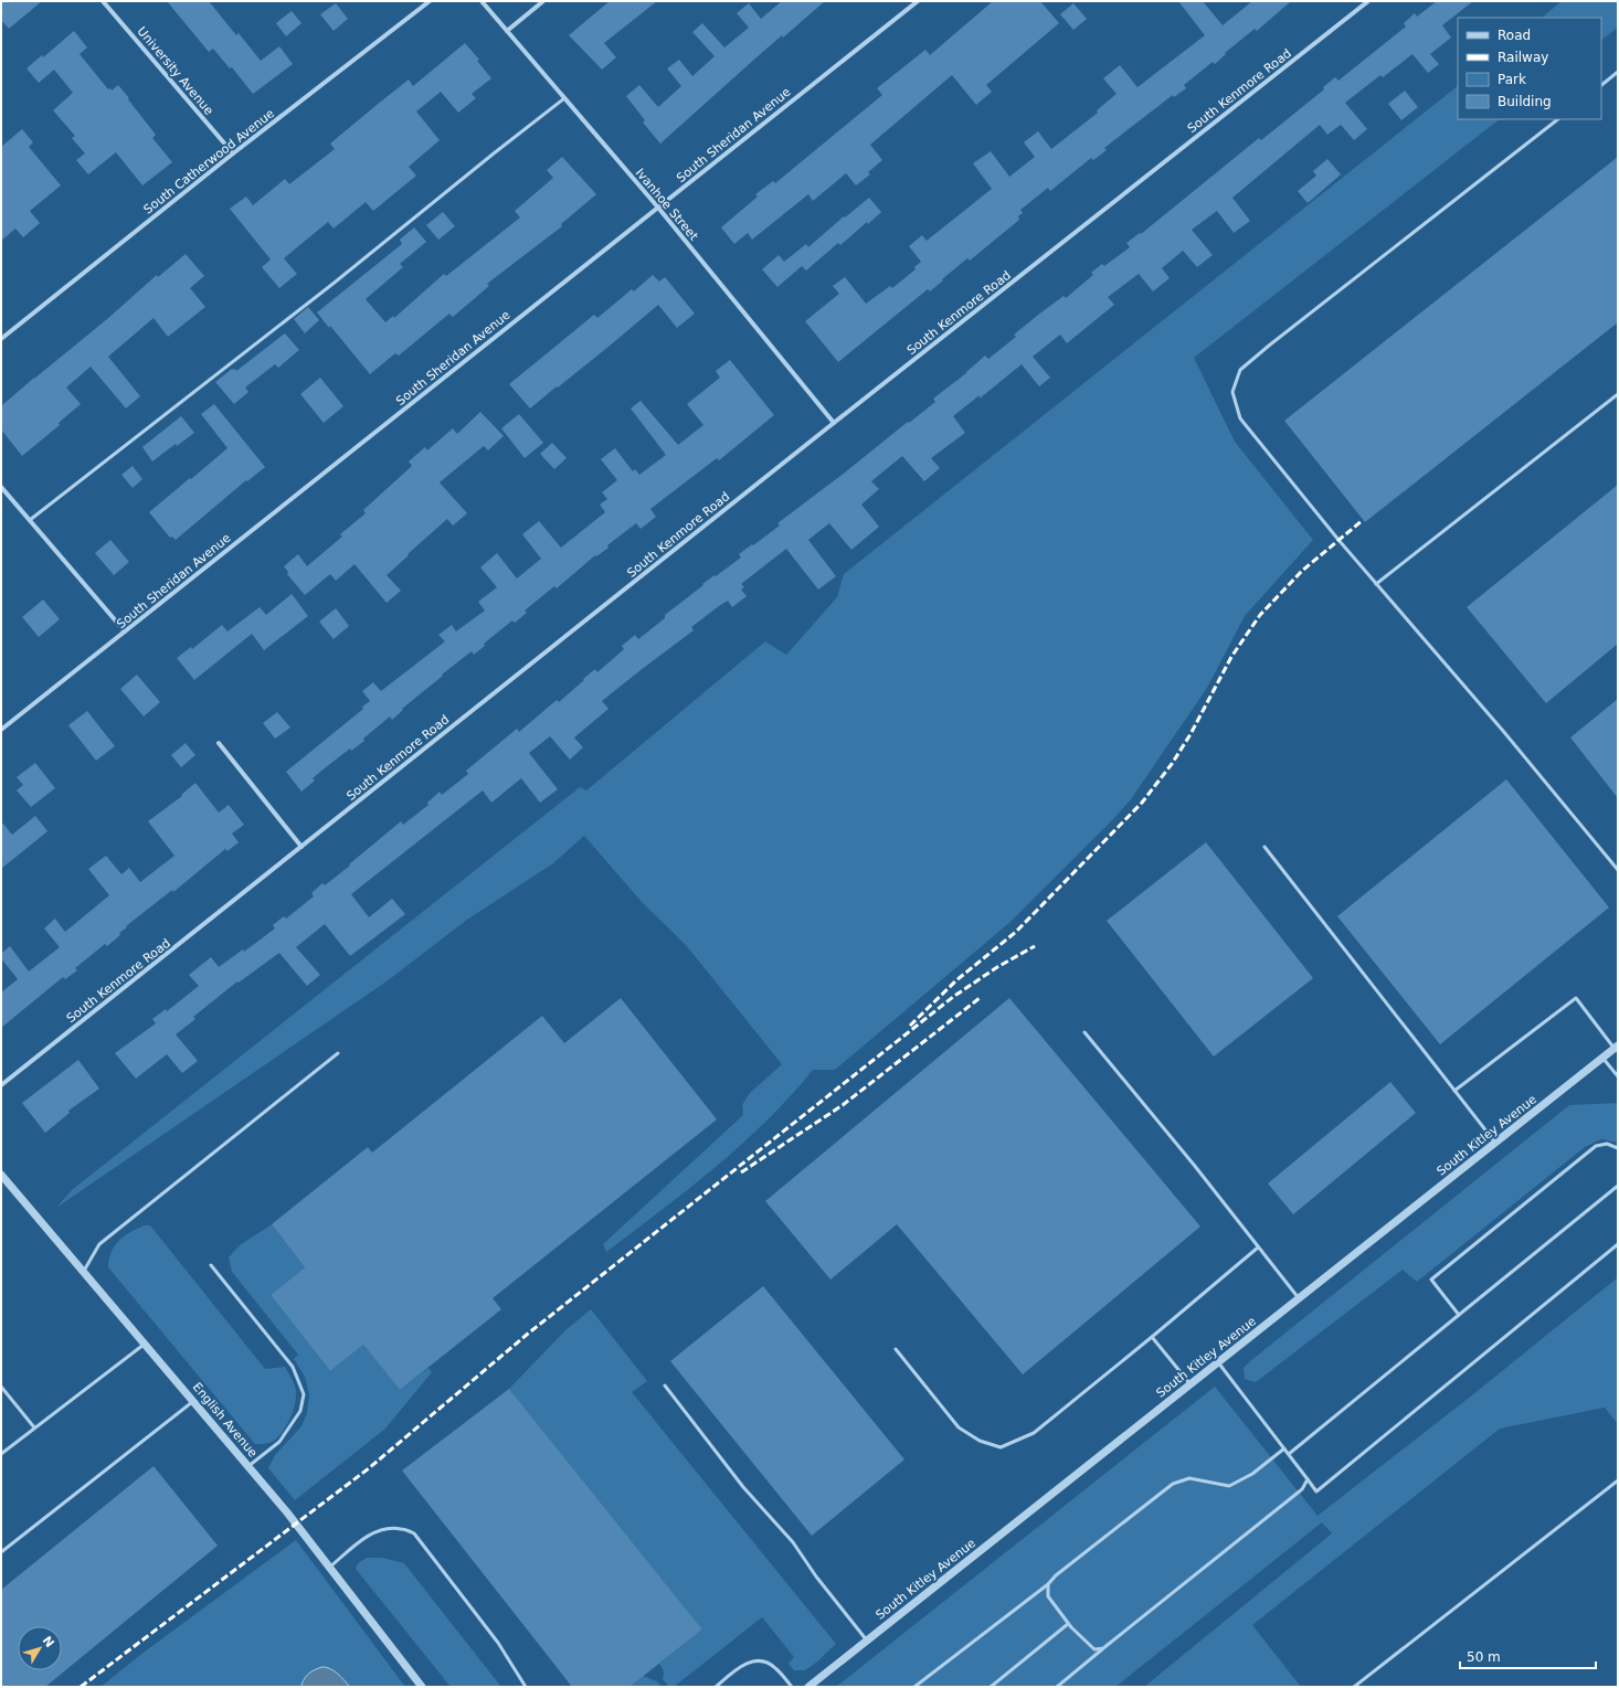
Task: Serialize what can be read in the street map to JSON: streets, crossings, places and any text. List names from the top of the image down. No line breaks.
{"streets":{"street":["University Avenue","South Kenmore Road","South Sheridan Avenue","South Catherwood Avenue","Ivanhoe Street","South Kitley Avenue","English Avenue"]},"crossings":[["University Avenue","South Catherwood Avenue"],["South Kenmore Road","Ivanhoe Street"],["South Sheridan Avenue","Ivanhoe Street"]],"legend":["Road","Railway","Park","Building"],"scale_bar":"50 m","north":"top right"}
